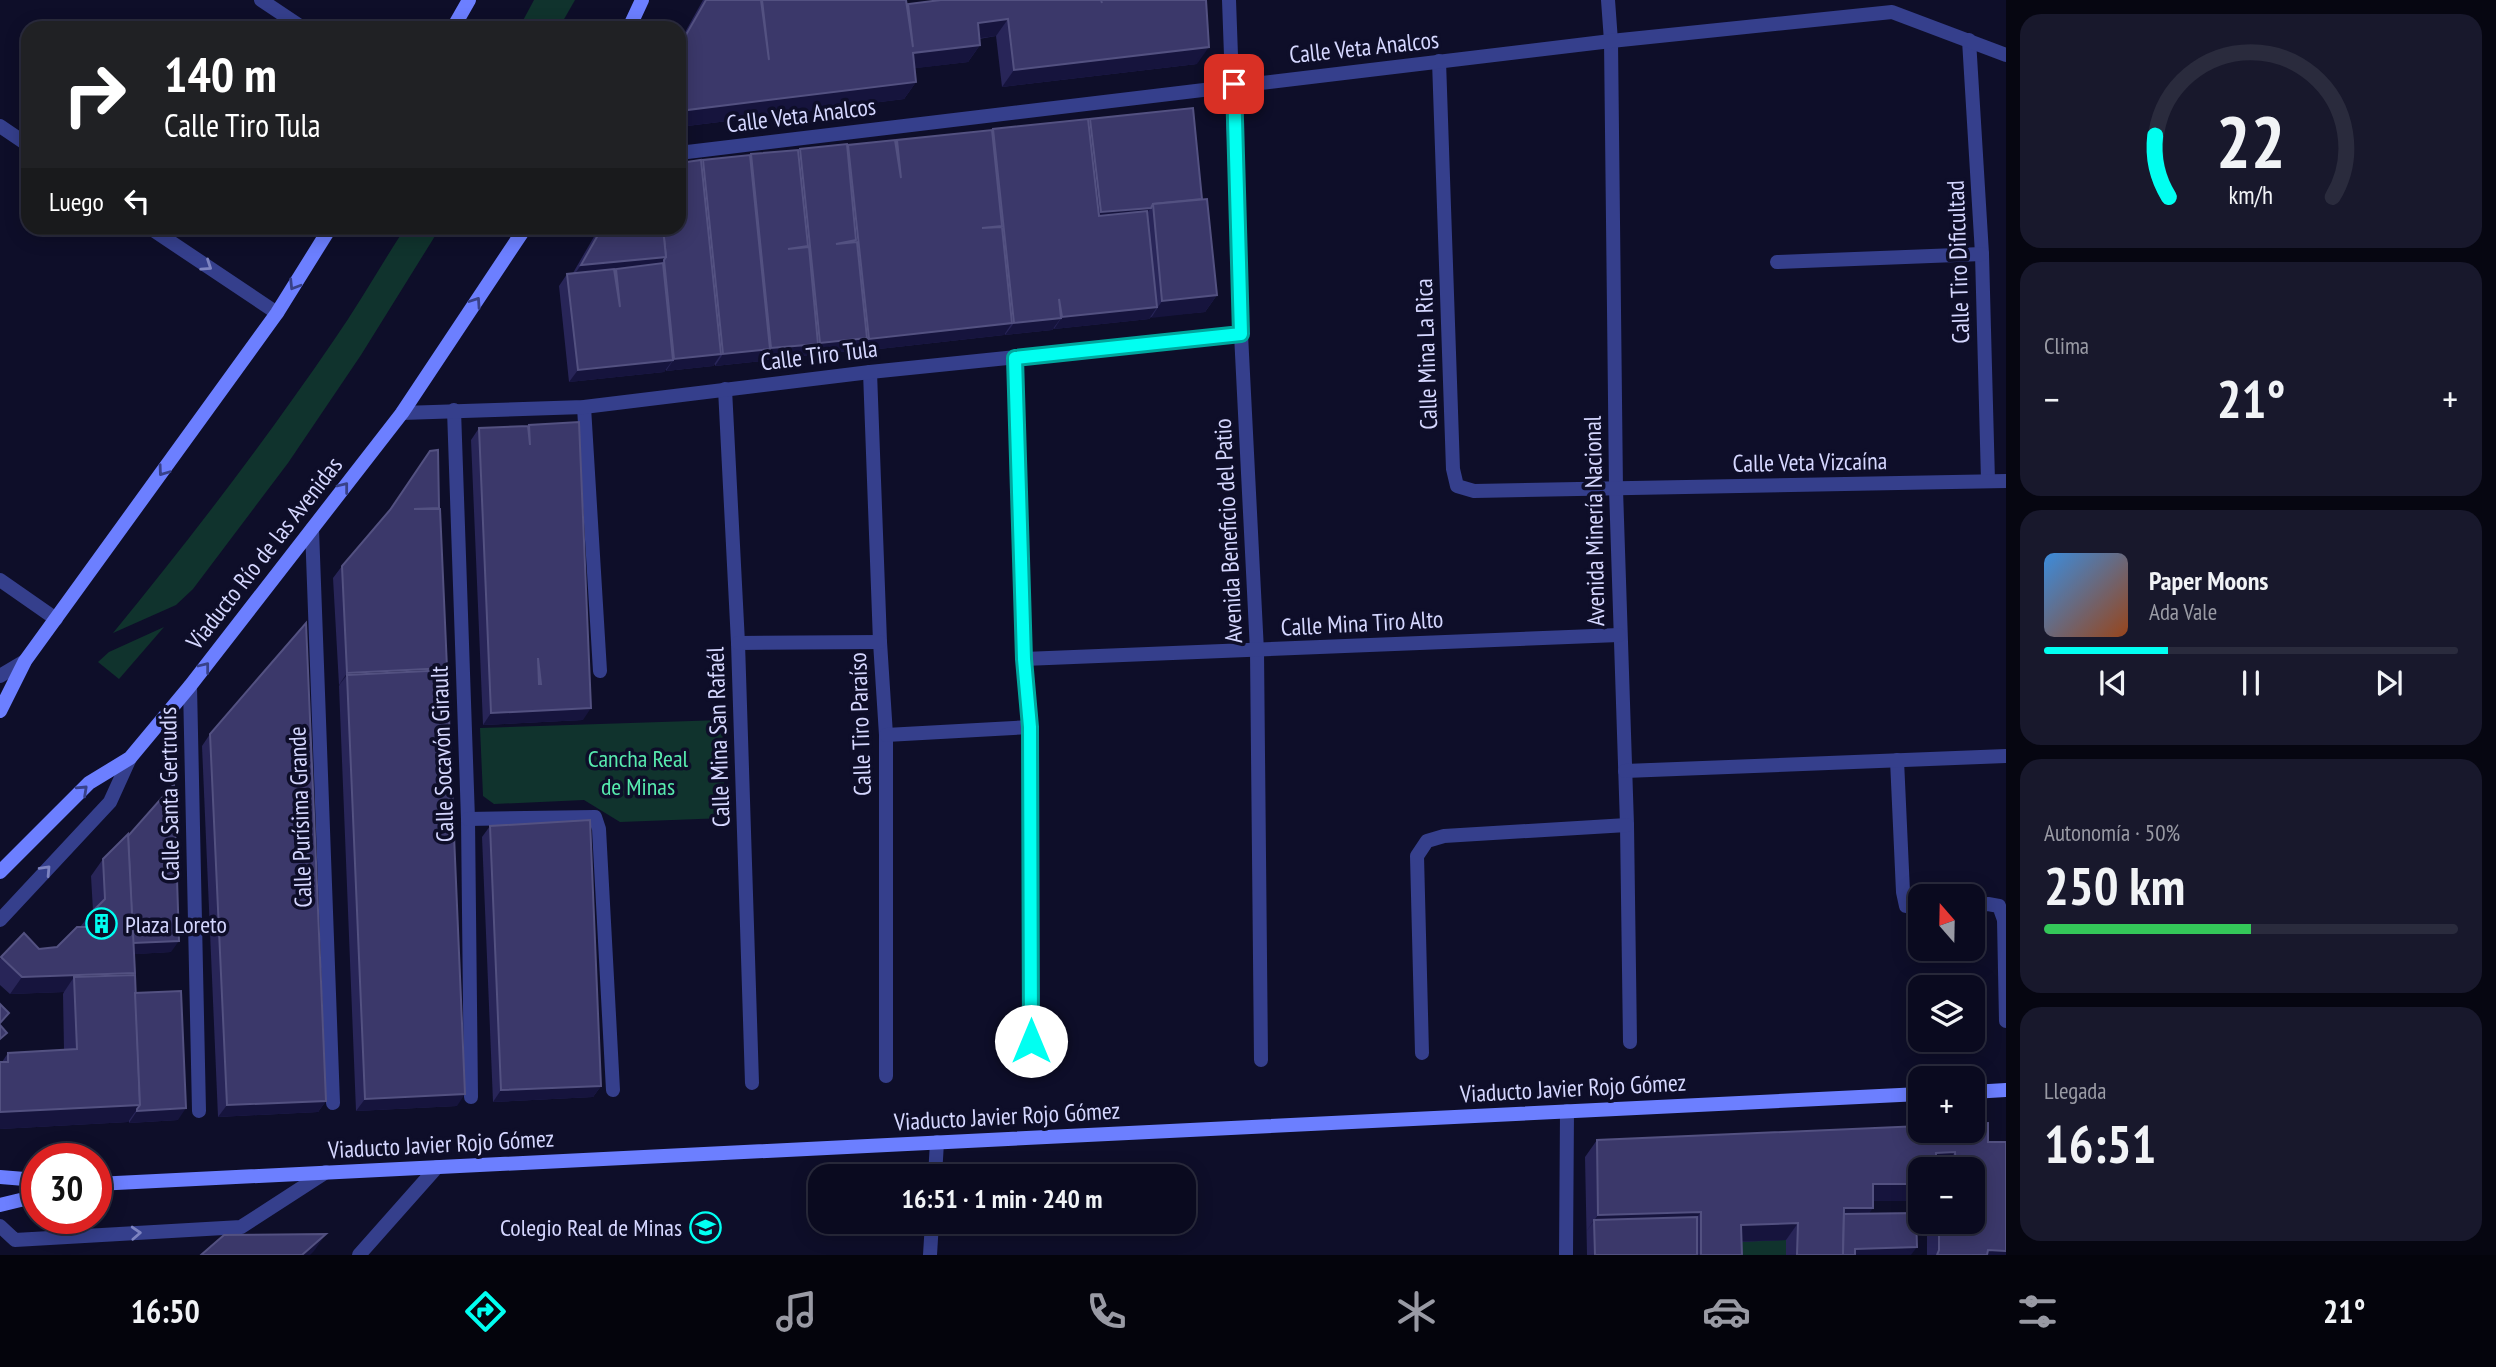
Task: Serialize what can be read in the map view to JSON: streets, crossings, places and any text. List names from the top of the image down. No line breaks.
{"streets":{"main road":["Viaducto Río de las Avenidas","Viaducto Javier Rojo Gómez"],"street":["Calle Veta Analcos","Calle Tiro Dificultad","Calle Mina La Rica","Calle Tiro Tula","Calle Veta Vizcaína","Avenida Minería Nacional","Avenida Beneficio del Patio","Calle Mina Tiro Alto","Calle Tiro Paraíso","Calle Mina San Rafaél","Calle Socavón Girault","Calle Santa Gertrudis","Calle Purísima Grande"]},"crossings":[["Calle Veta Analcos","Calle Tiro Dificultad"],["Calle Veta Analcos","Calle Mina La Rica"],["Calle Veta Analcos","Avenida Minería Nacional"],["Calle Veta Analcos","Avenida Beneficio del Patio"],["Calle Tiro Dificultad","Calle Veta Vizcaína"],["Calle Mina La Rica","Calle Veta Vizcaína"],["Calle Mina La Rica","Avenida Minería Nacional"],["Calle Tiro Tula","Avenida Beneficio del Patio"],["Calle Tiro Tula","Viaducto Río de las Avenidas"],["Calle Tiro Tula","Calle Tiro Paraíso"],["Calle Tiro Tula","Calle Mina San Rafaél"],["Calle Tiro Tula","Calle Socavón Girault"],["Calle Veta Vizcaína","Avenida Minería Nacional"],["Avenida Minería Nacional","Calle Mina Tiro Alto"],["Avenida Beneficio del Patio","Calle Mina Tiro Alto"],["Viaducto Río de las Avenidas","Calle Santa Gertrudis"],["Viaducto Río de las Avenidas","Calle Purísima Grande"]],"one_way":["Viaducto Río de las Avenidas"],"parks":["Cancha Real de Minas"],"places":{"building":["Plaza Loreto"],"school or university":["Colegio Real de Minas"]},"north":"top","page":{"turn":["140 m","Calle Tiro Tula"],"then":"Luego","tile":["Clima",["Autonomía · 50%","250 km"],["Llegada","16:51"]],"heat":["−","21°","+"],"song":["Paper Moons","Ada Vale"],"map_buttons":["+","−"],"limit":"30","trip":"16:51 · 1 min · 240 m","tabs":["16:50","21°"],"gauge":["22","km/h"]}}
